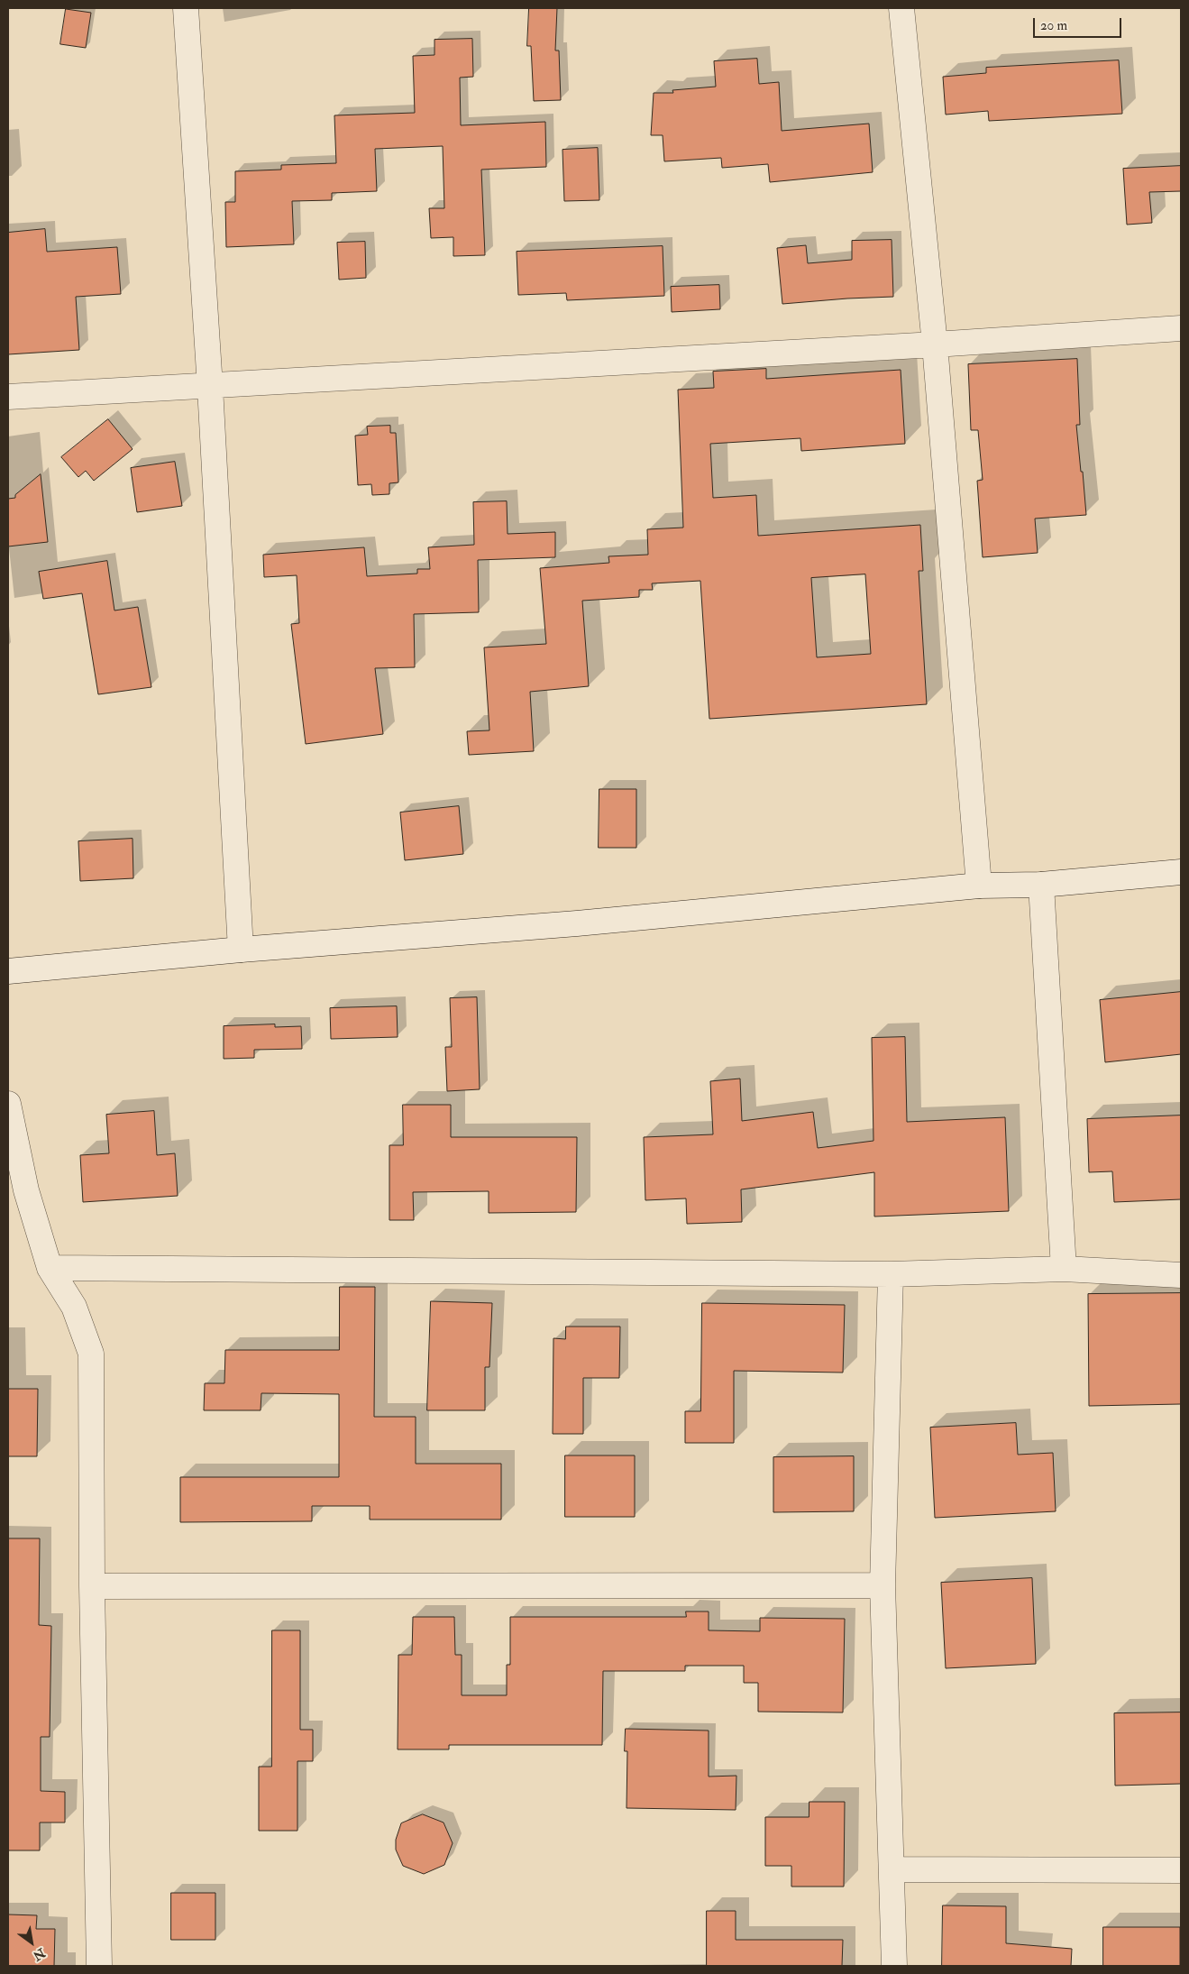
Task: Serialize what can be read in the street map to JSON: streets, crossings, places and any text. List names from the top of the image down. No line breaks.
{"scale_bar":"20 m","north":"bottom right"}
